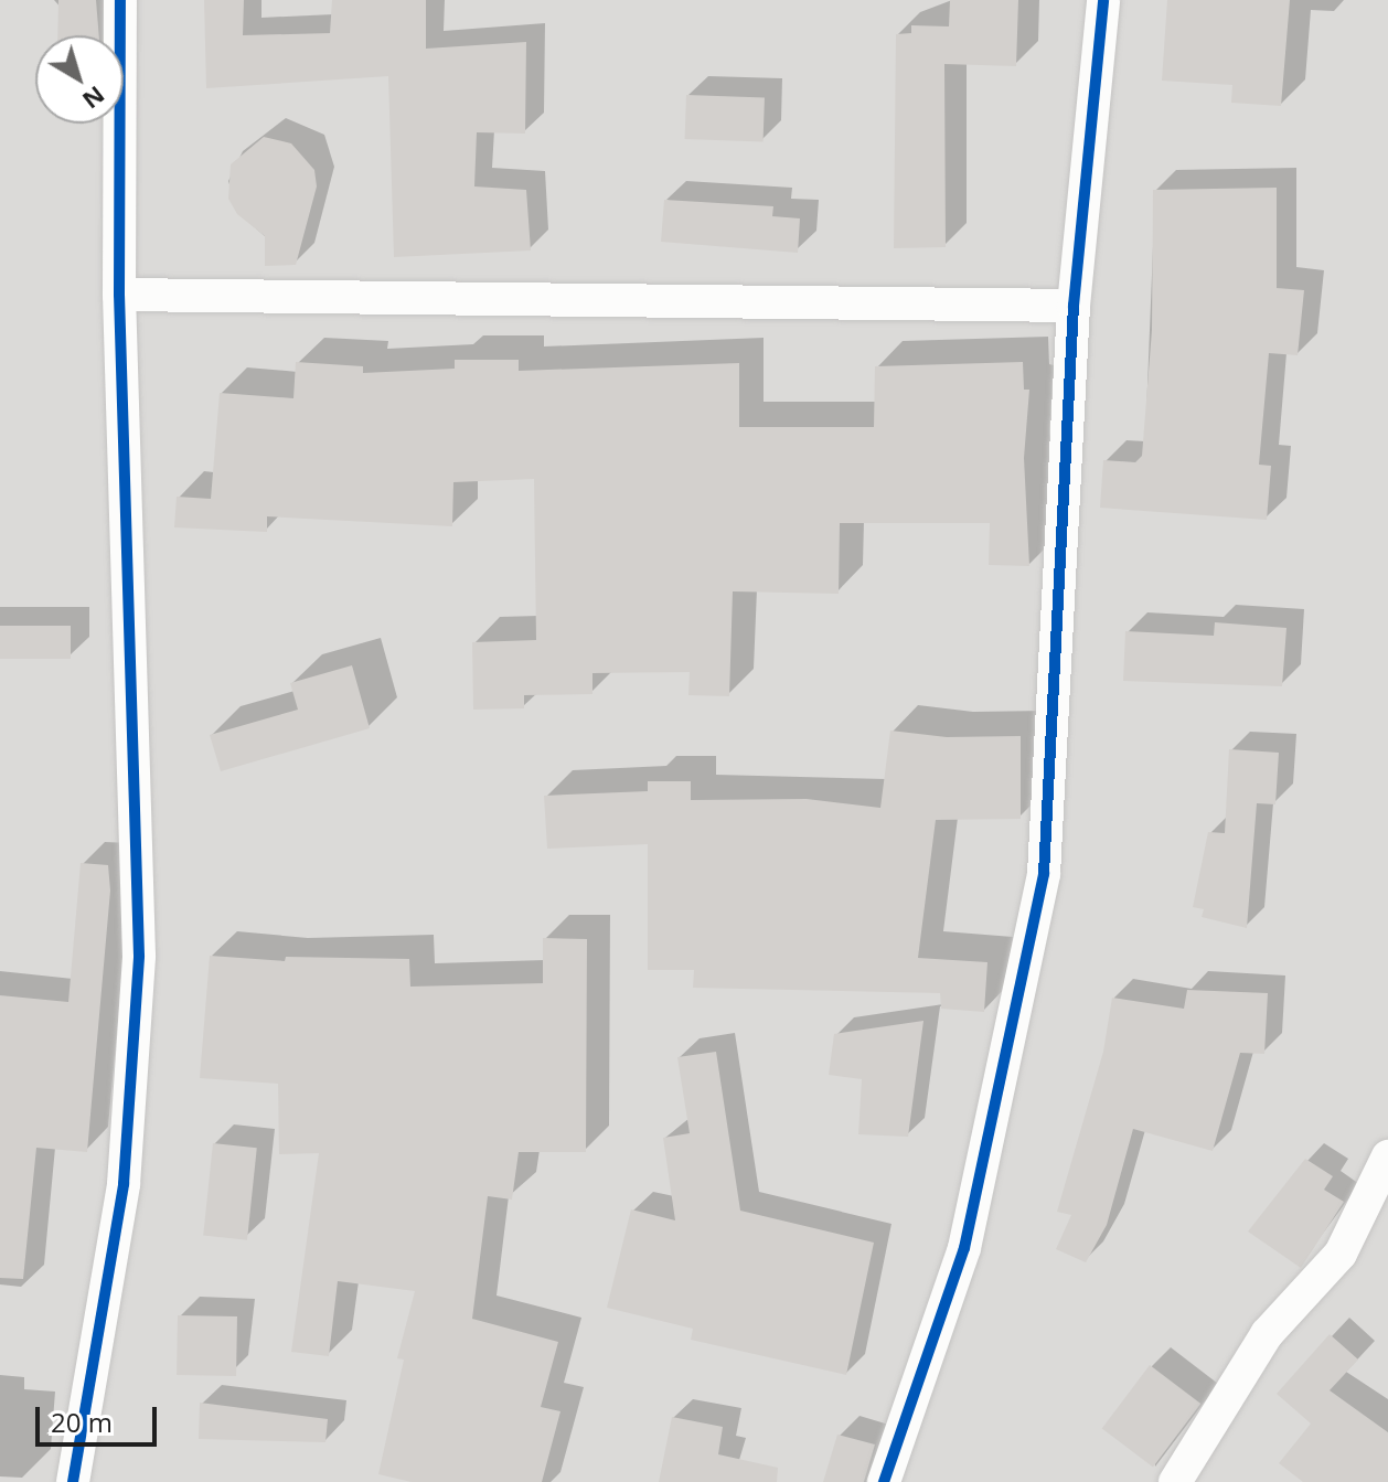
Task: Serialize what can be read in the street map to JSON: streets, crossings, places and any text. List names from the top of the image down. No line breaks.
{"scale_bar":"20 m","north":"bottom right"}
